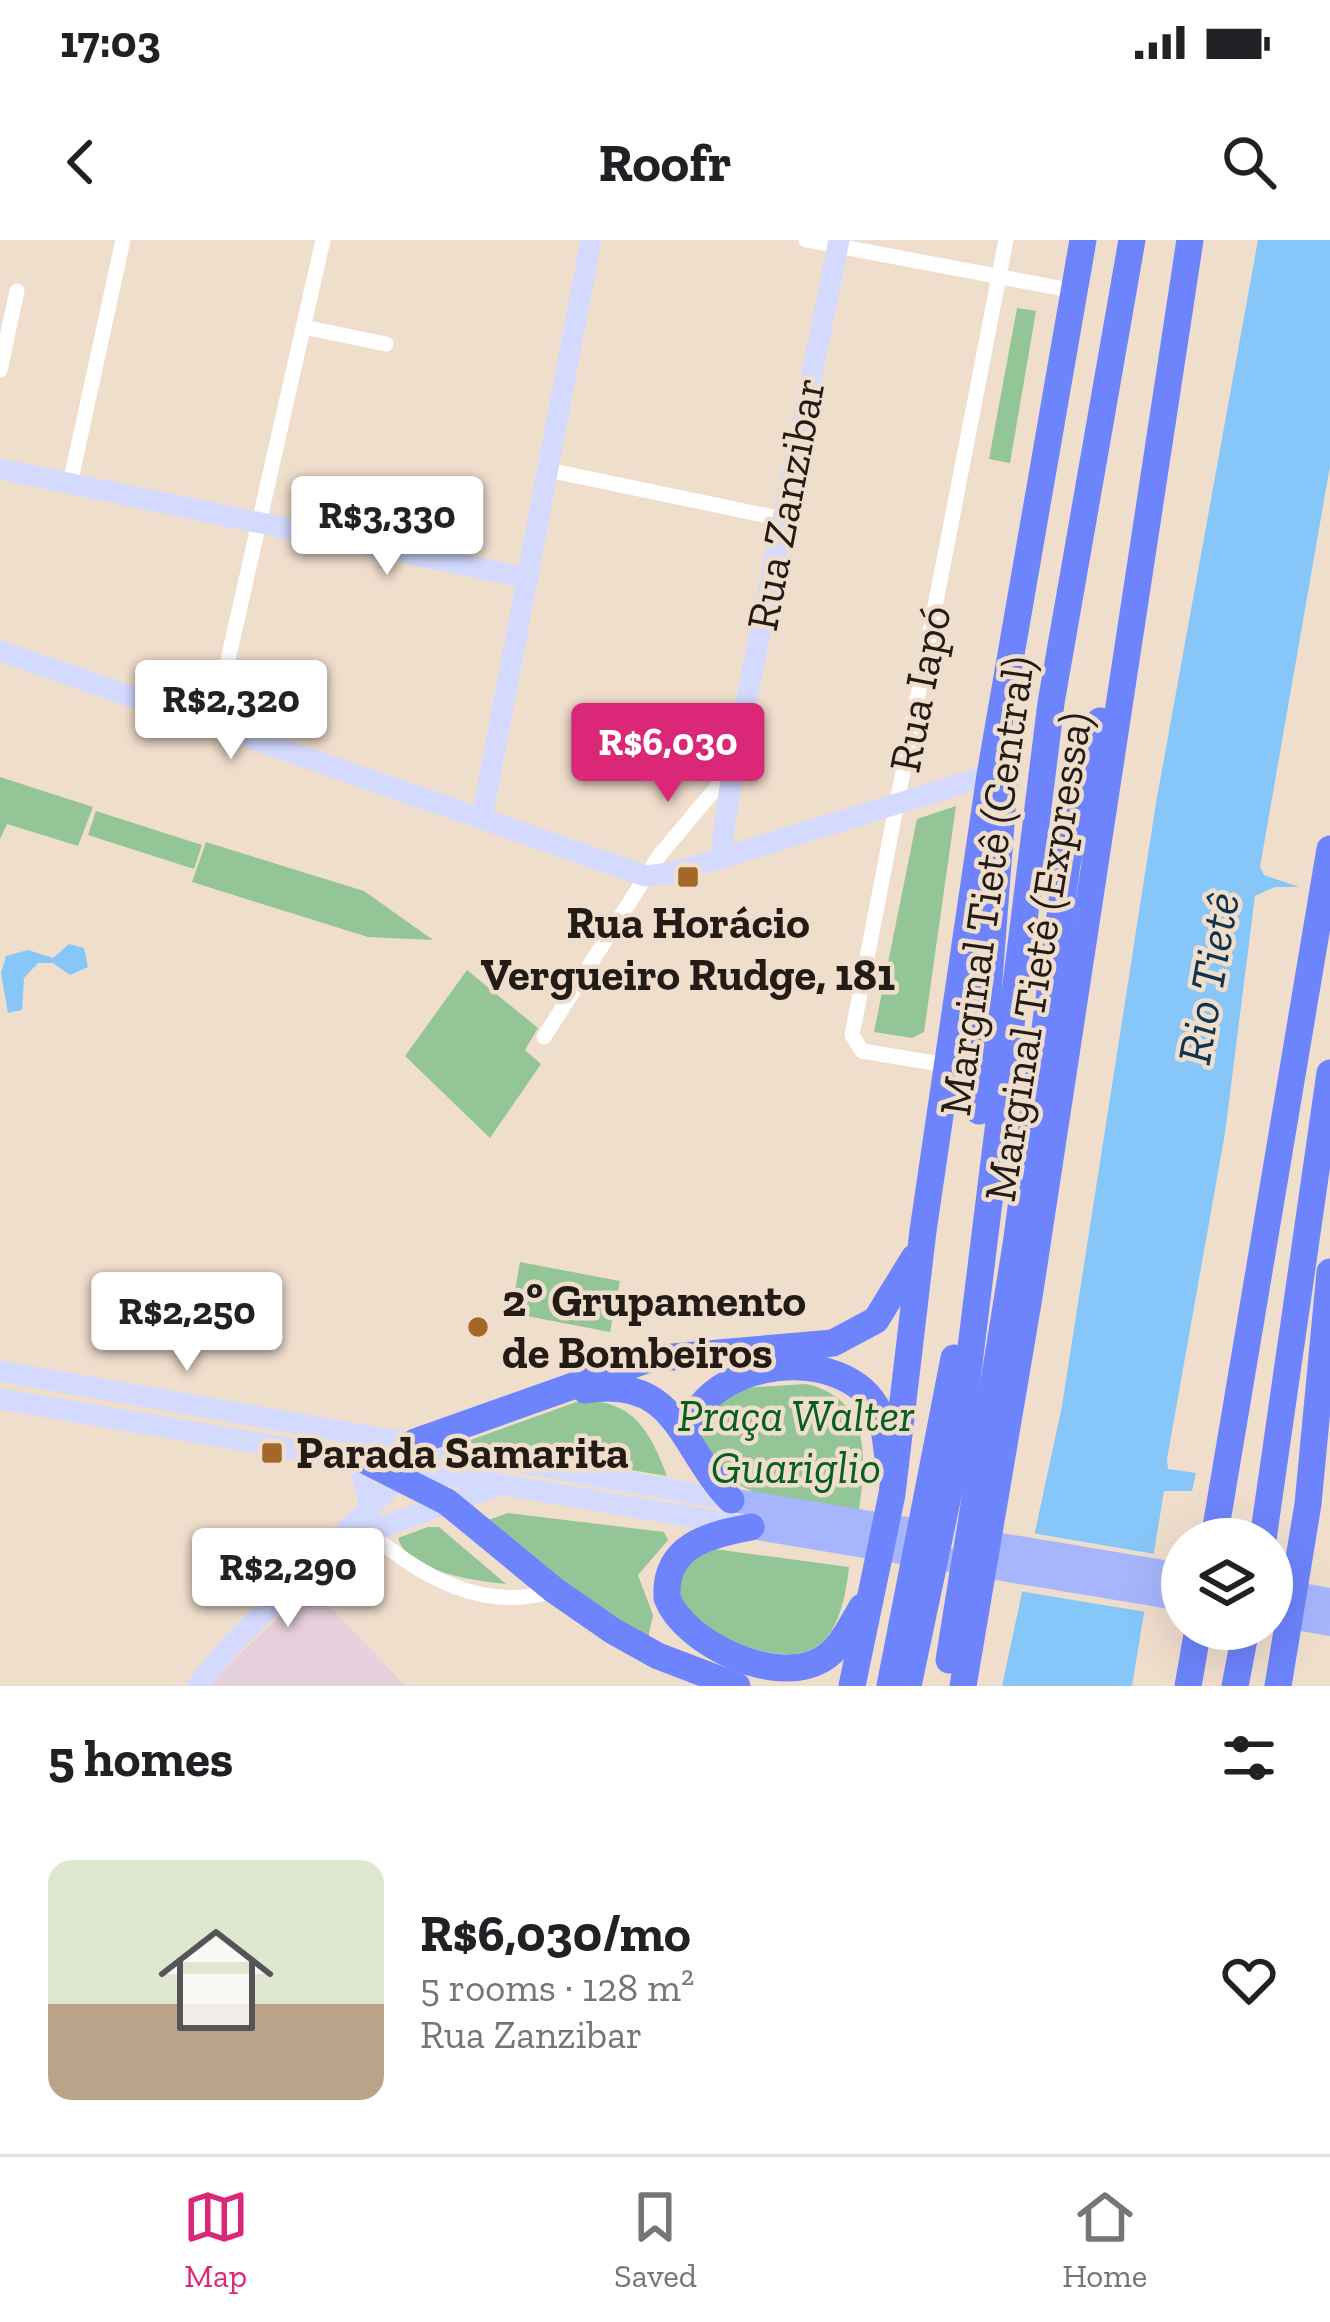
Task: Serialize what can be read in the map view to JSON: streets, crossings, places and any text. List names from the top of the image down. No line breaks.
{"streets":{"highway":["Marginal Tietê (Central)","Marginal Tietê (Expressa)"],"street":["Rua Zanzibar","Rua Iapó"]},"water":["Rio Tietê"],"parks":["Praça Walter Guariglio"],"places":{"transit":["Rua Horácio Vergueiro Rudge, 181","Parada Samarita"],"other":["2º Grupamento de Bombeiros"]},"page":{"status":"17:03","header":"Roofr","price":["R$3,330","R$2,320","R$6,030","R$2,250","R$2,290"],"heading":"5 homes","list":[{"name":"R$6,030/mo","note":"5 rooms · 128 m² · Rua Zanzibar"}],"tabs":["Map","Saved","Home"]}}
